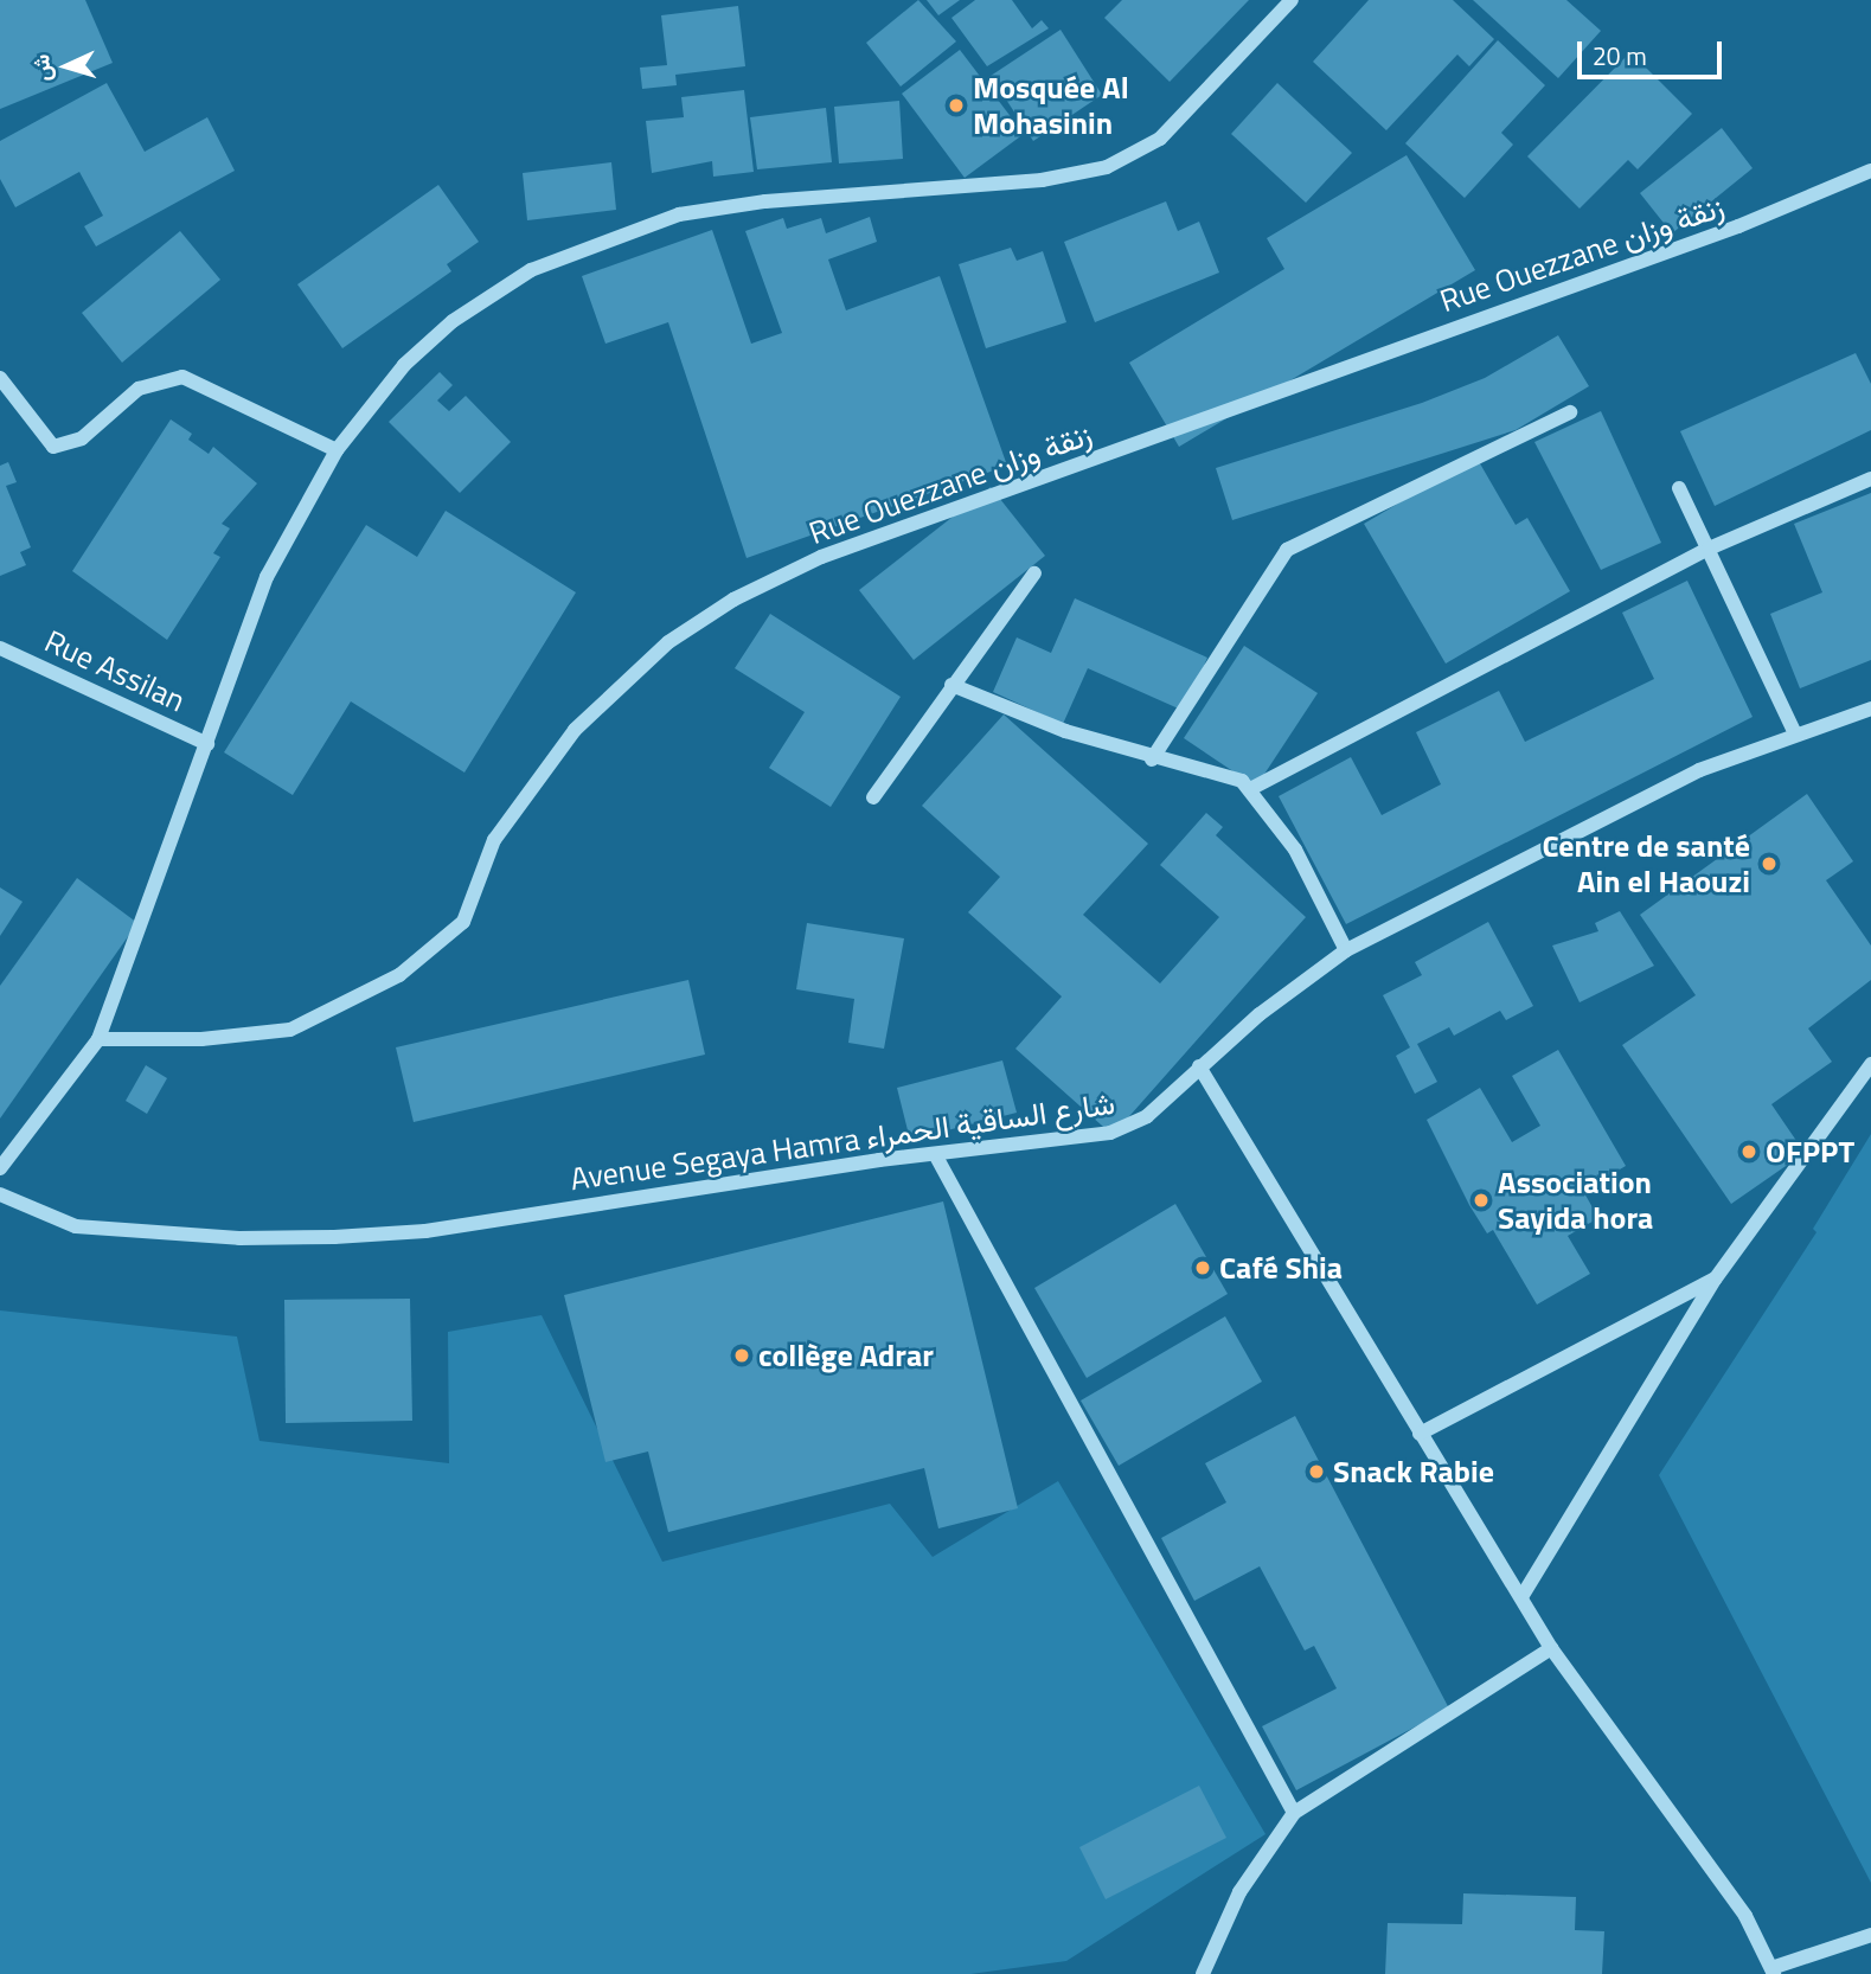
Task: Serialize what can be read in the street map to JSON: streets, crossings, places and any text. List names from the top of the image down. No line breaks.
{"streets":{"street":["Rue Ouezzane زنقة وزان","Rue Assilan","Avenue Segaya Hamra شارع الساقية الحمراء"]},"places":["Mosquée Al Mohasinin","Centre de santé Ain el Haouzi","OFPPT","Association Sayida hora","Café Shia","collège Adrar","Snack Rabie"],"scale_bar":"20 m","north":"left"}
